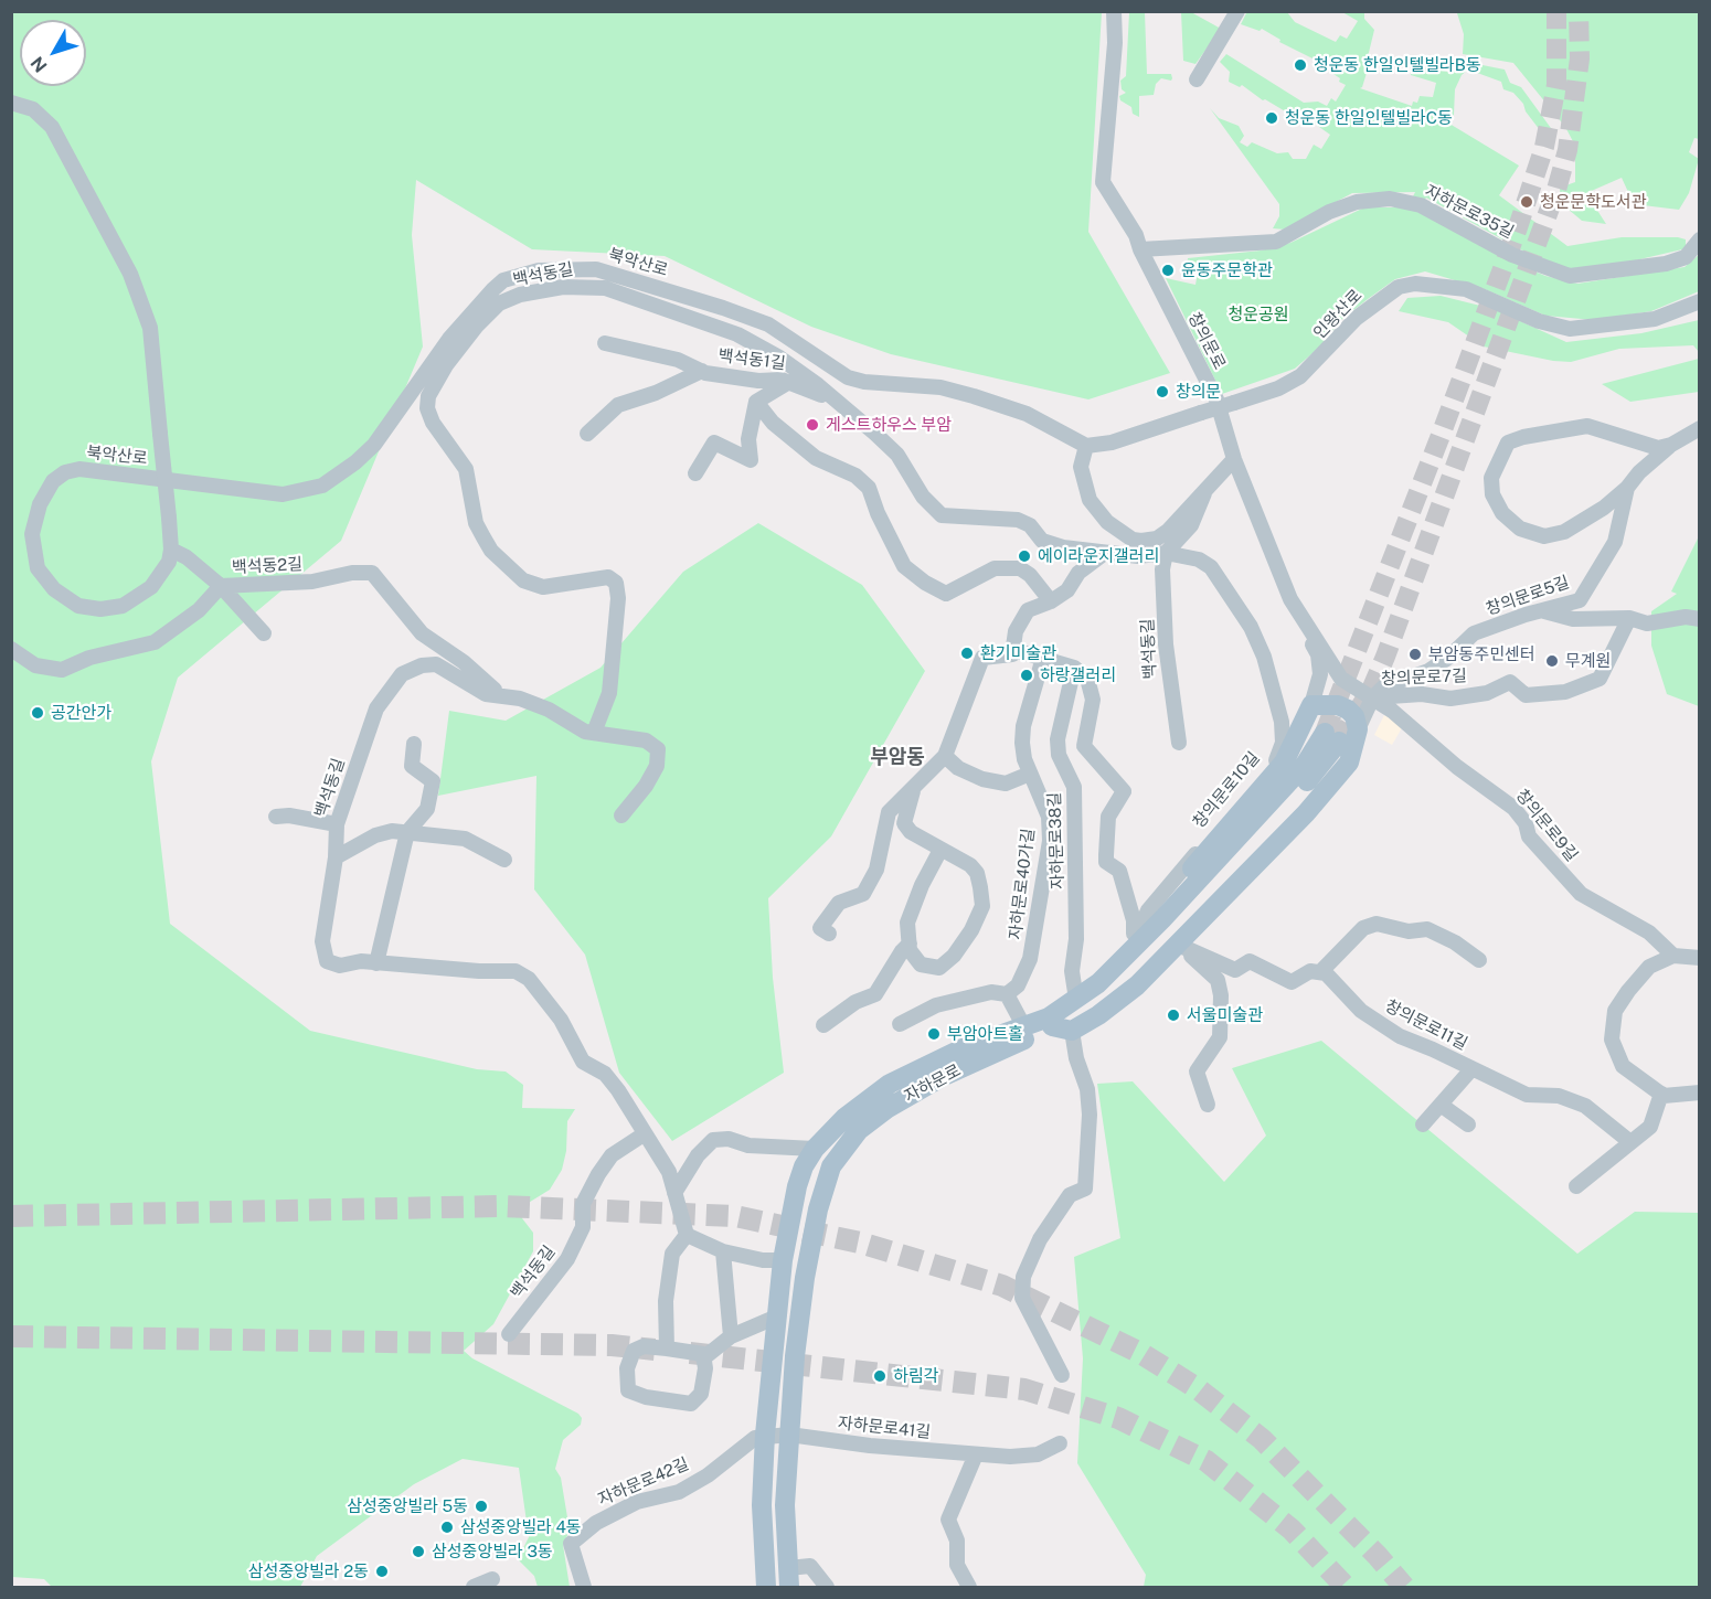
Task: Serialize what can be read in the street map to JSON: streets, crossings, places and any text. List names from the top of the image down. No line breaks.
{"streets":{"main road":["자하문로"],"street":["자하문로35길","북악산로","백석동길","인왕산로","창의문로","백석동1길","백석동2길","창의문로5길","창의문로7길","창의문로10길","창의문로9길","자하문로38길","자하문로40가길","창의문로11길","자하문로41길","자하문로42길"]},"crossings":[["자하문로35길","창의문로"],["북악산로","인왕산로"],["백석동길","백석동1길"],["백석동길","백석동2길"],["백석동길","창의문로10길"],["창의문로","창의문로5길"],["창의문로","창의문로7길"],["창의문로","창의문로9길"],["창의문로5길","창의문로7길"],["창의문로5길","창의문로9길"],["창의문로7길","창의문로9길"],["자하문로38길","자하문로"],["자하문로","자하문로41길"],["자하문로","자하문로42길"],["자하문로41길","자하문로42길"]],"districts":["부암동"],"parks":["청운공원"],"places":["청운동 한일인텔빌라B동","청운동 한일인텔빌라C동","청운문학도서관","윤동주문학관","창의문","게스트하우스 부암","에이라운지갤러리","환기미술관","부암동주민센터","무계원","하랑갤러리","공간안가","서울미술관","부암아트홀","하림각","삼성중앙빌라 5동","삼성중앙빌라 4동","삼성중앙빌라 3동","삼성중앙빌라 2동"],"north":"bottom left"}
